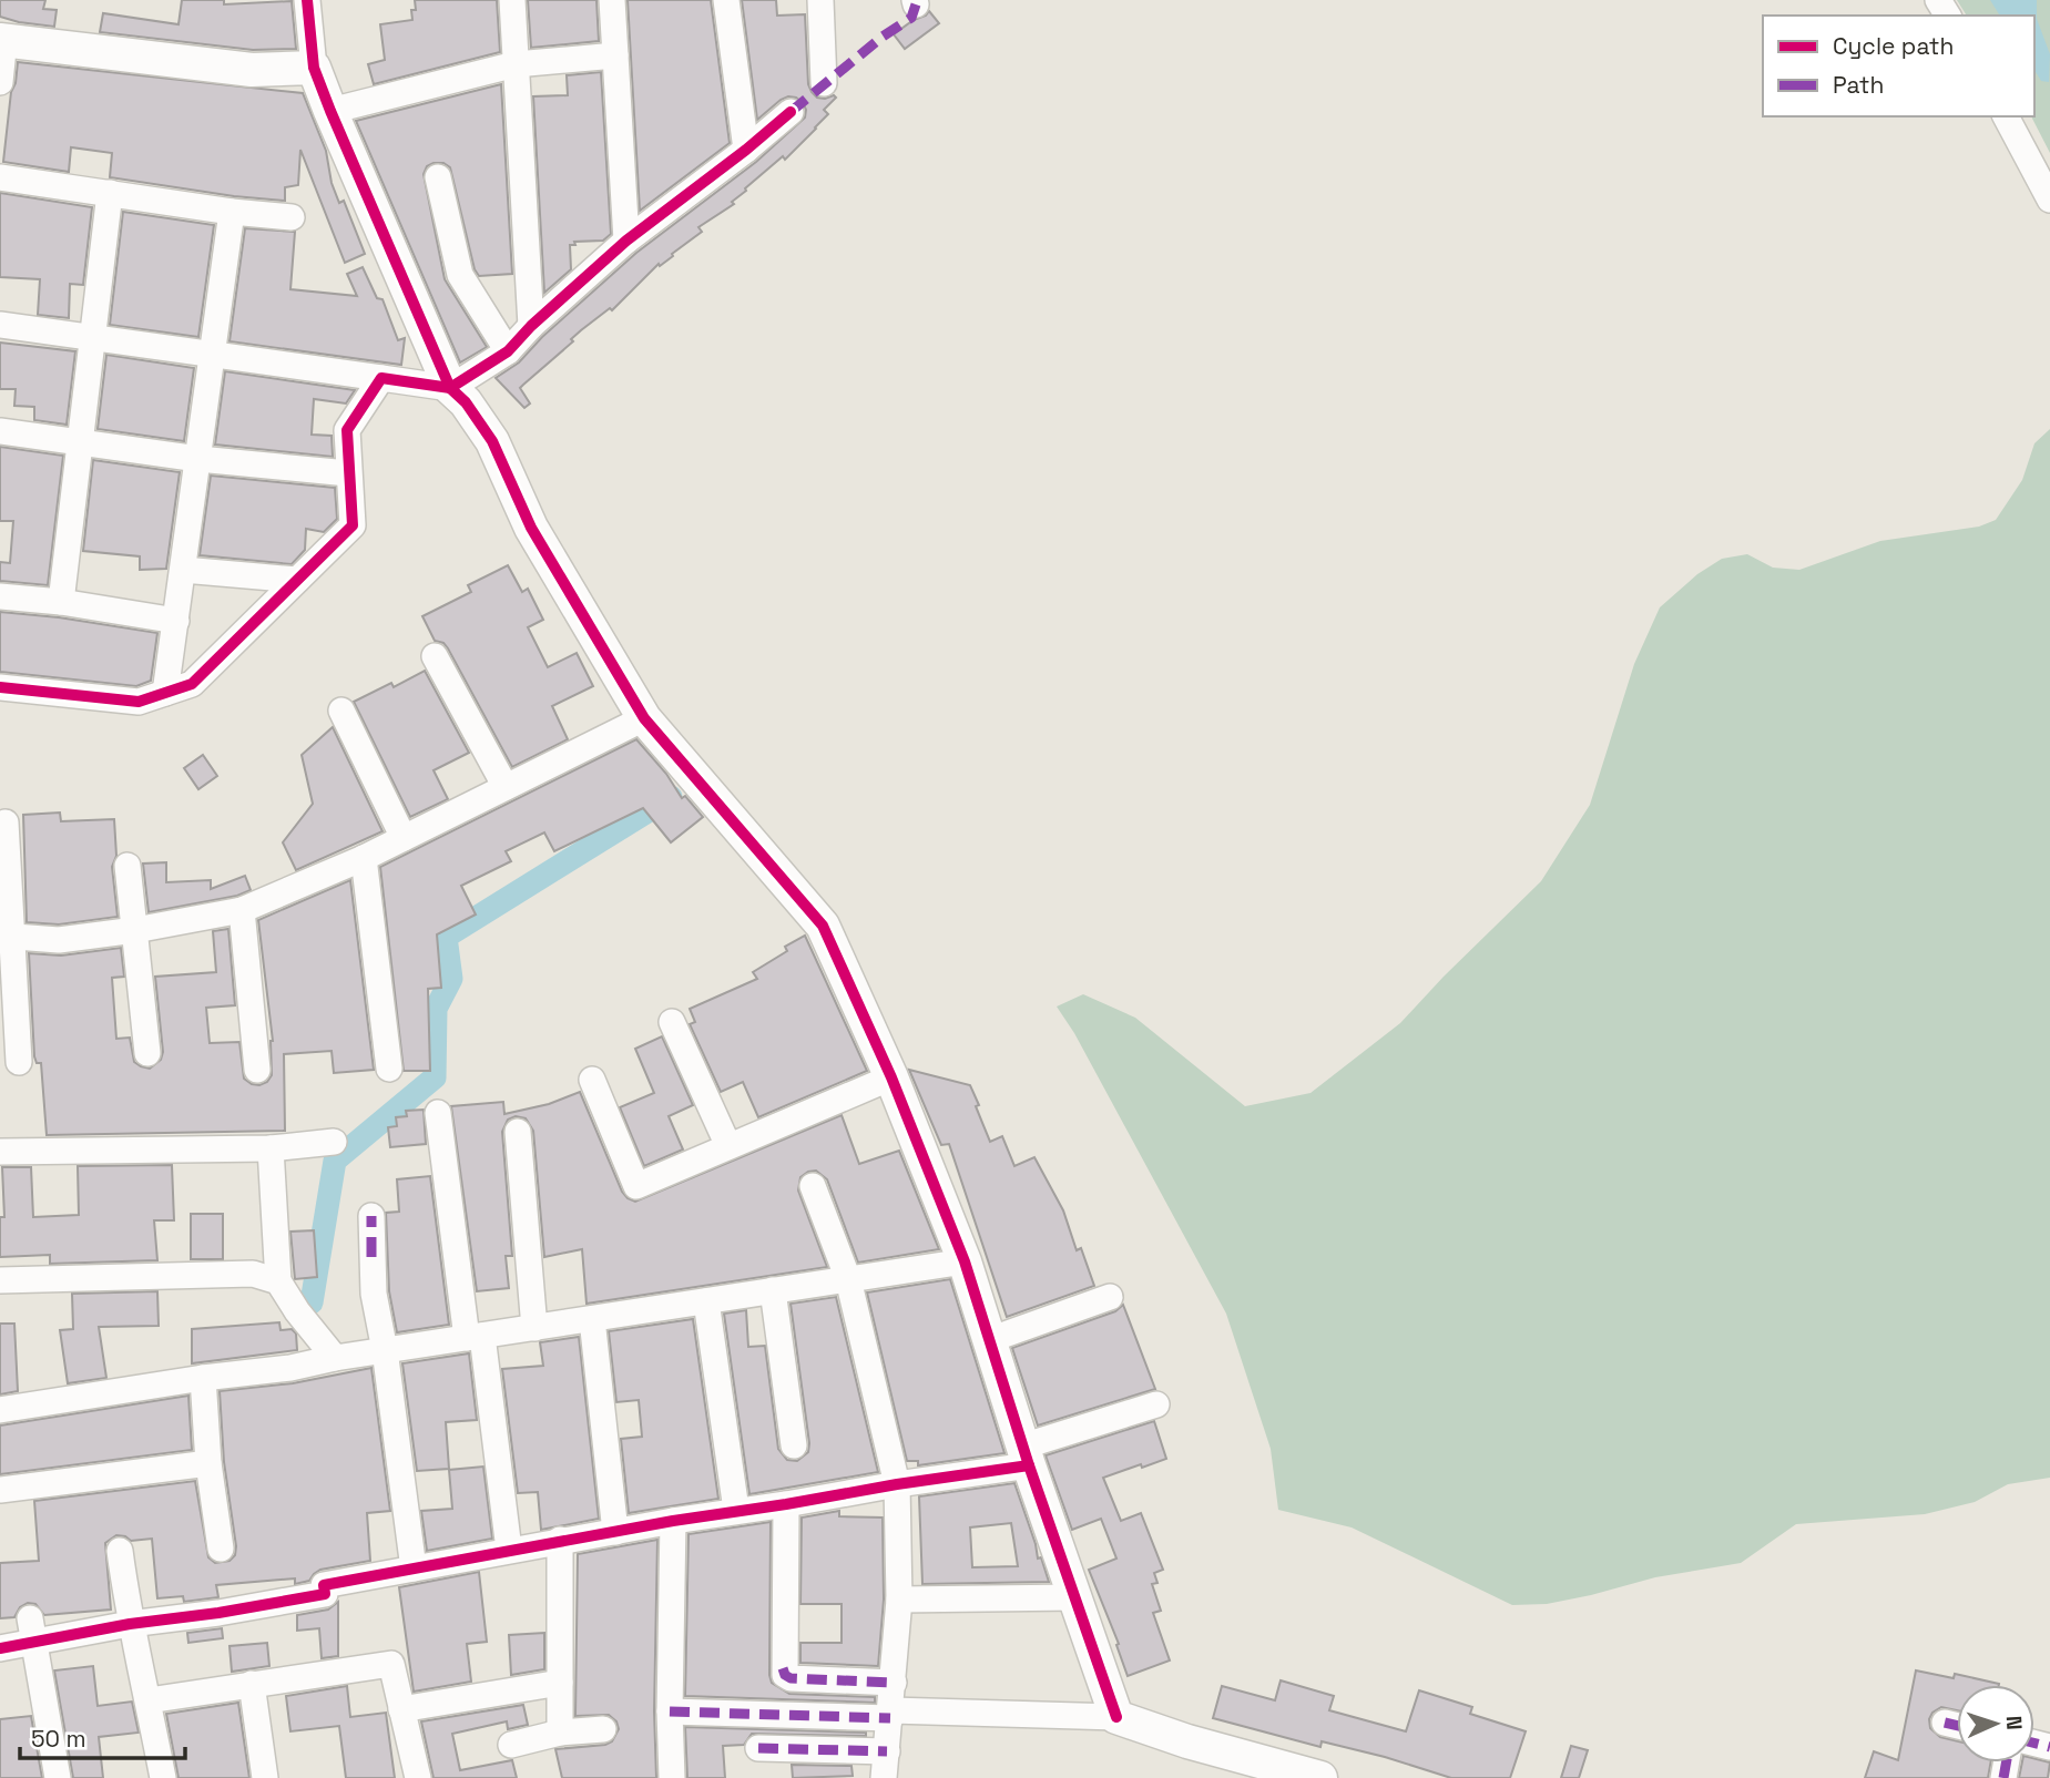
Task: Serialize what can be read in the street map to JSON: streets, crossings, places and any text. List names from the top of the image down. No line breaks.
{"legend":["Cycle path","Path"],"scale_bar":"50 m","north":"right"}
